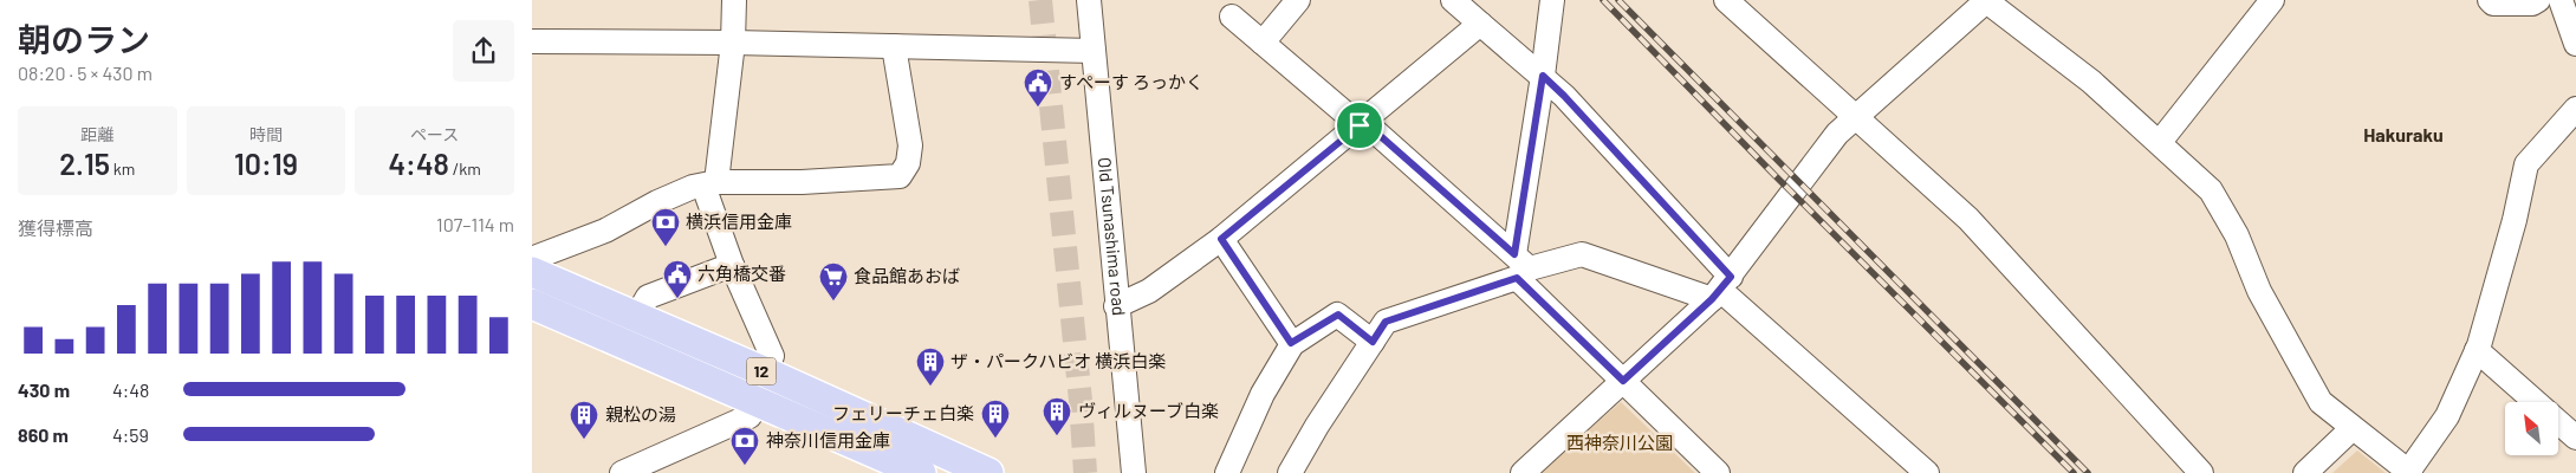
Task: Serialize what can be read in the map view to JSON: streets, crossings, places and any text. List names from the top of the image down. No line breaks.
{"streets":{"main road":["12"],"street":["Old Tsunashima road"]},"districts":["Hakuraku"],"parks":["西神奈川公園"],"places":{"public building":["すぺーす ろっかく","六角橋交番"],"bank":["横浜信用金庫","神奈川信用金庫"],"supermarket":["食品館あおば"],"building":["ザ・パークハビオ 横浜白楽","ヴィルヌーブ白楽","フェリーチェ白楽","親松の湯"]},"north":"top left","page":{"heading":["朝のラン","08:20 · 5 × 430 m"],"stats":[["距離","2.15 km"],["時間","10:19"],["ペース","4:48 /km"]],"chart":["獲得標高","107–114 m"],"list":[{"name":"430 m","note":"4:48"},{"name":"860 m","note":"4:59"}]}}
